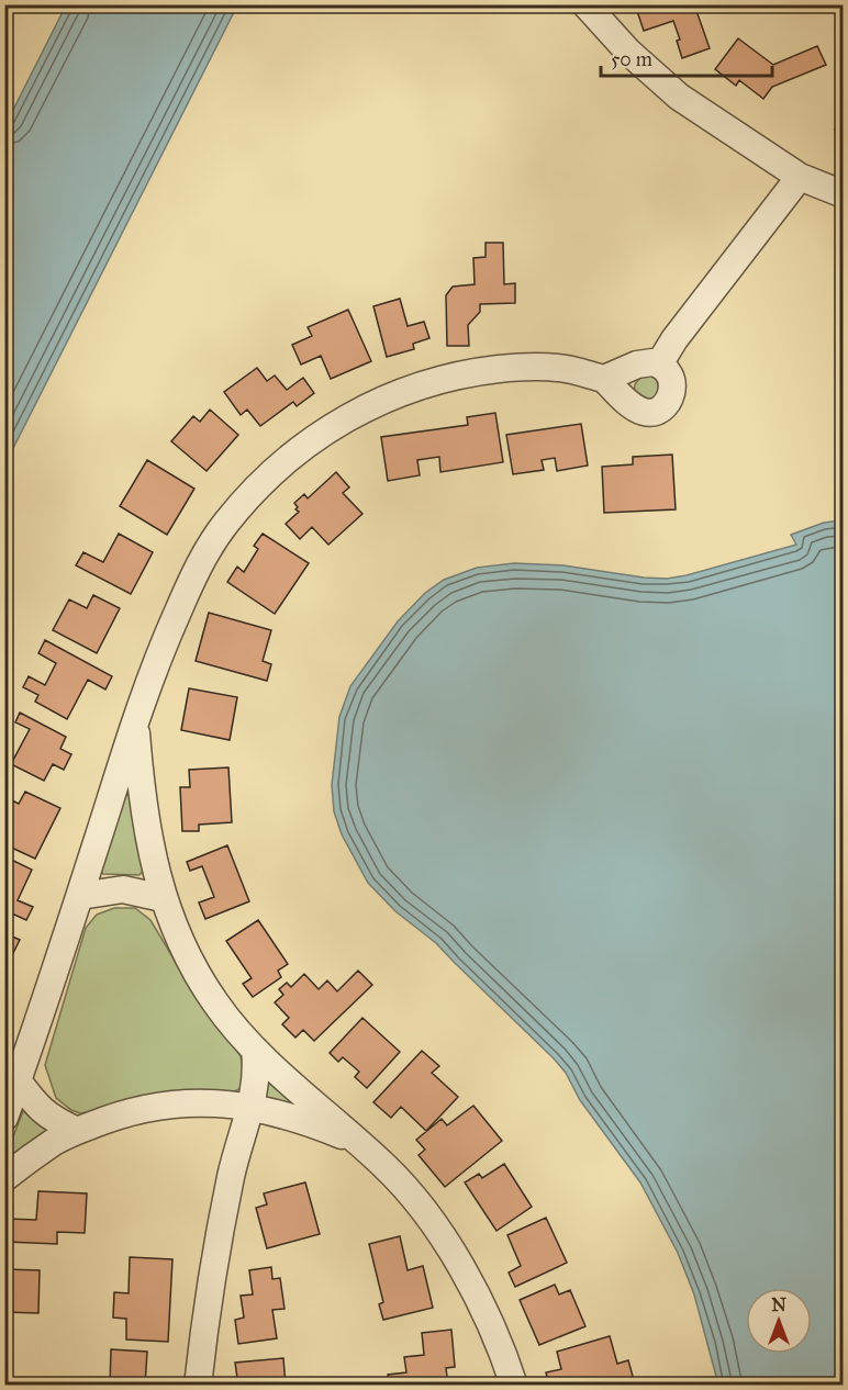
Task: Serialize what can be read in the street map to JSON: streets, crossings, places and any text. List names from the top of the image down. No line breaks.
{"scale_bar":"50 m","north":"top"}
